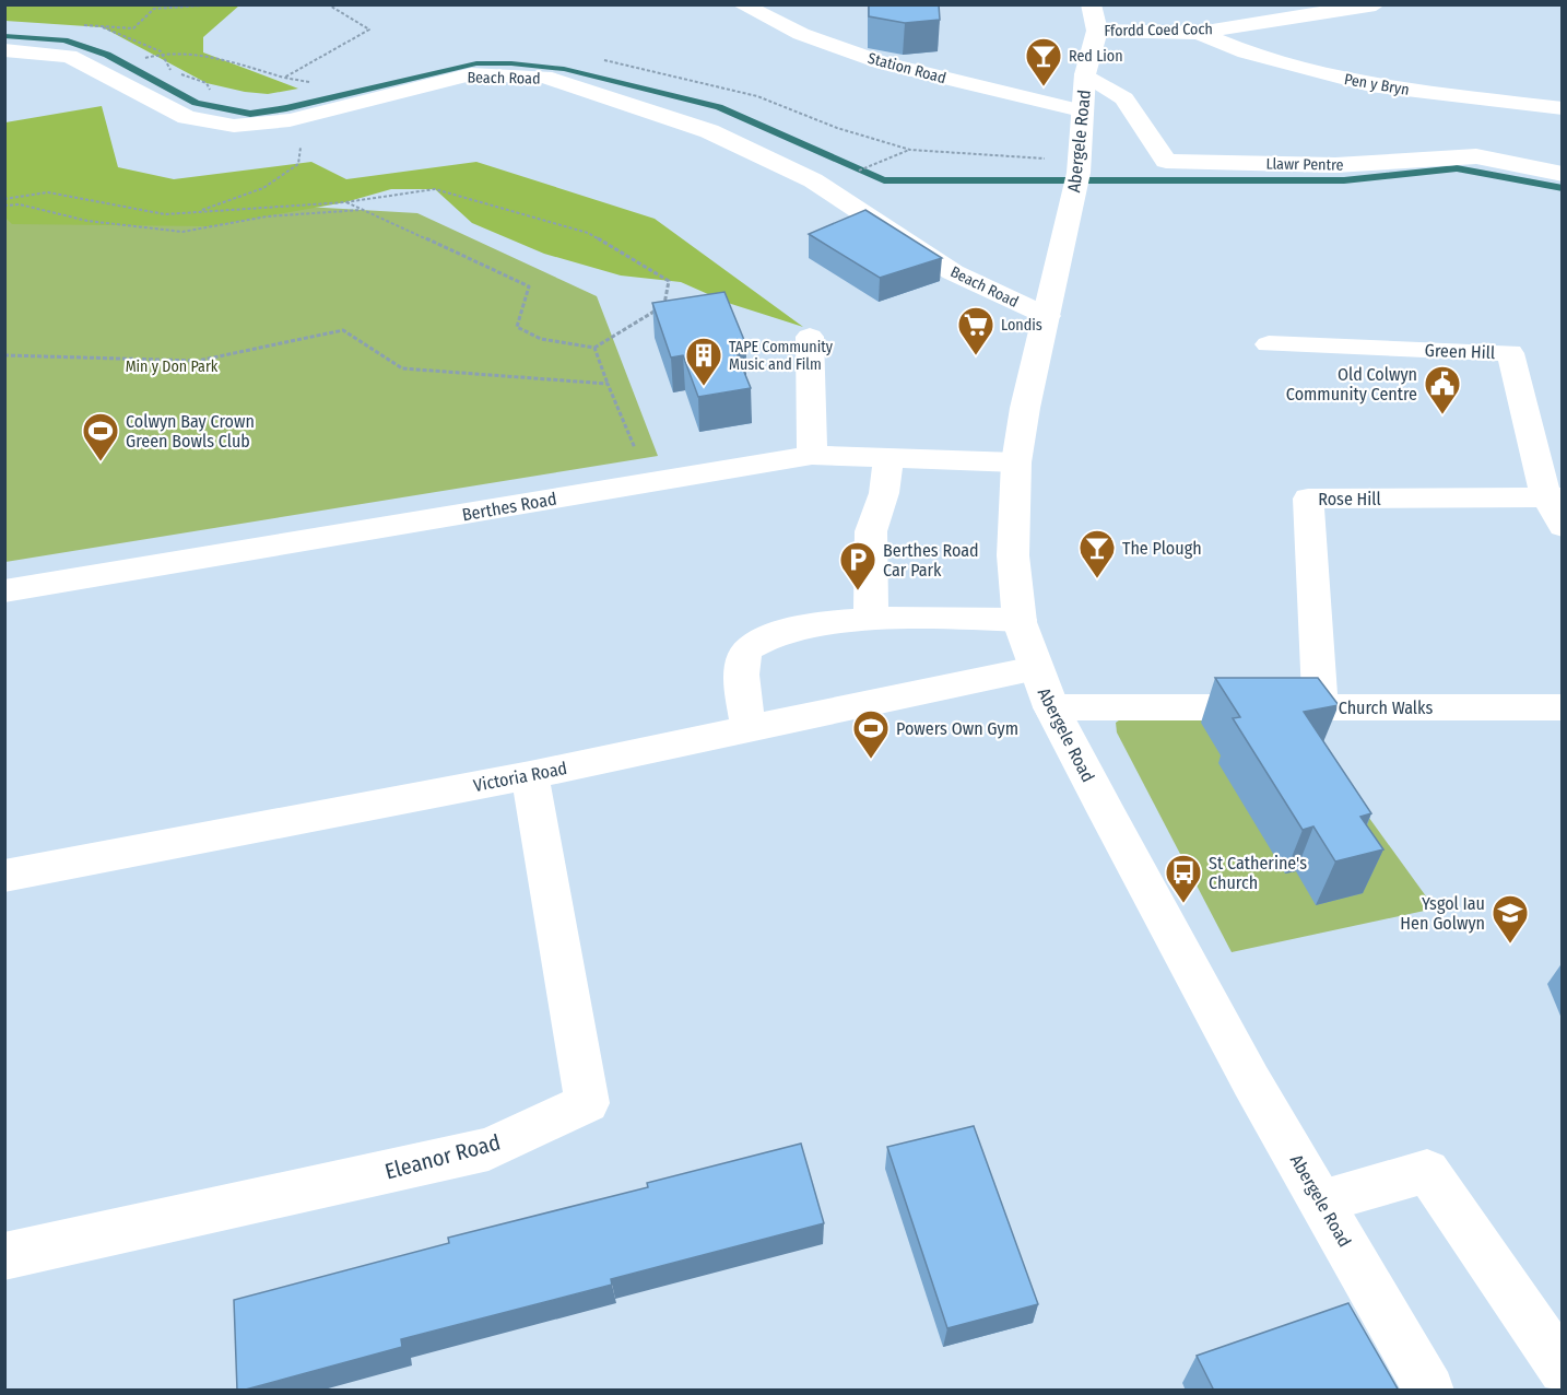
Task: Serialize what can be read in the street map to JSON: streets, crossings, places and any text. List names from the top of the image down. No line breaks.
{"streets":{"street":["Ffordd Coed Coch","Station Road","Beach Road","Pen y Bryn","Abergele Road","Llawr Pentre","Green Hill","Rose Hill","Berthes Road","Church Walks","Victoria Road","Eleanor Road"]},"crossings":[["Ffordd Coed Coch","Pen y Bryn"],["Ffordd Coed Coch","Abergele Road"],["Station Road","Abergele Road"],["Beach Road","Abergele Road"],["Abergele Road","Llawr Pentre"],["Abergele Road","Berthes Road"],["Abergele Road","Church Walks"],["Abergele Road","Victoria Road"],["Green Hill","Rose Hill"],["Rose Hill","Church Walks"],["Victoria Road","Eleanor Road"]],"parks":["Min y Don Park"],"places":{"bar":["Red Lion","The Plough"],"supermarket":["Londis"],"building":["TAPE Community Music and Film"],"public building":["Old Colwyn Community Centre"],"sports":["Colwyn Bay Crown Green Bowls Club","Powers Own Gym"],"parking":["Berthes Road Car Park"],"bus stop":["St Catherine's Church"],"school or university":["Ysgol Iau Hen Golwyn"]}}
